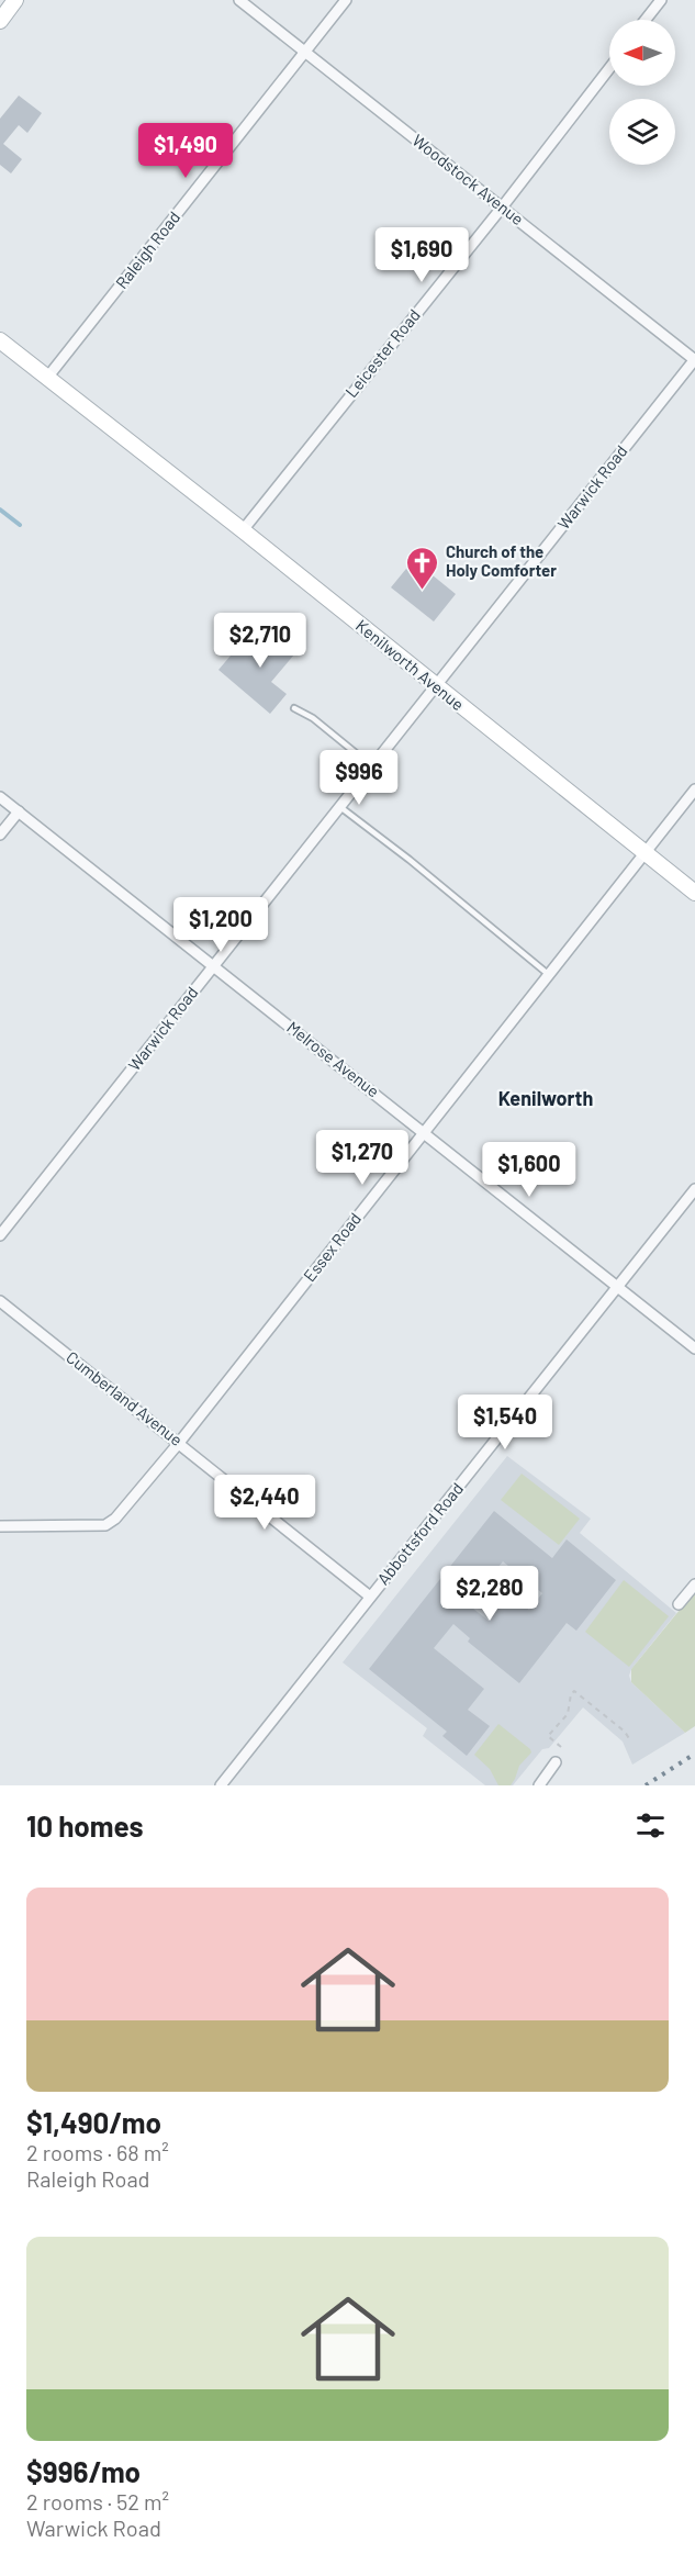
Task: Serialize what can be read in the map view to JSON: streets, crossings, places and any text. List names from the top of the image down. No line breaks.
{"streets":{"street":["Woodstock Avenue","Raleigh Road","Leicester Road","Warwick Road","Kenilworth Avenue","Melrose Avenue","Essex Road","Cumberland Avenue","Abbottsford Road"]},"crossings":[["Woodstock Avenue","Raleigh Road"],["Woodstock Avenue","Leicester Road"],["Woodstock Avenue","Warwick Road"],["Raleigh Road","Kenilworth Avenue"],["Leicester Road","Kenilworth Avenue"],["Warwick Road","Kenilworth Avenue"],["Warwick Road","Melrose Avenue"],["Kenilworth Avenue","Essex Road"],["Melrose Avenue","Essex Road"],["Melrose Avenue","Abbottsford Road"],["Essex Road","Cumberland Avenue"],["Cumberland Avenue","Abbottsford Road"]],"districts":["Kenilworth"],"places":{"church":["Church of the Holy Comforter"]},"north":"left","page":{"price":["$1,490","$1,690","$2,710","$996","$1,200","$1,270","$1,600","$1,540","$2,440","$2,280"],"heading":"10 homes","list":[{"name":"$1,490/mo","note":"2 rooms · 68 m² · Raleigh Road"},{"name":"$996/mo","note":"2 rooms · 52 m² · Warwick Road"}]}}
